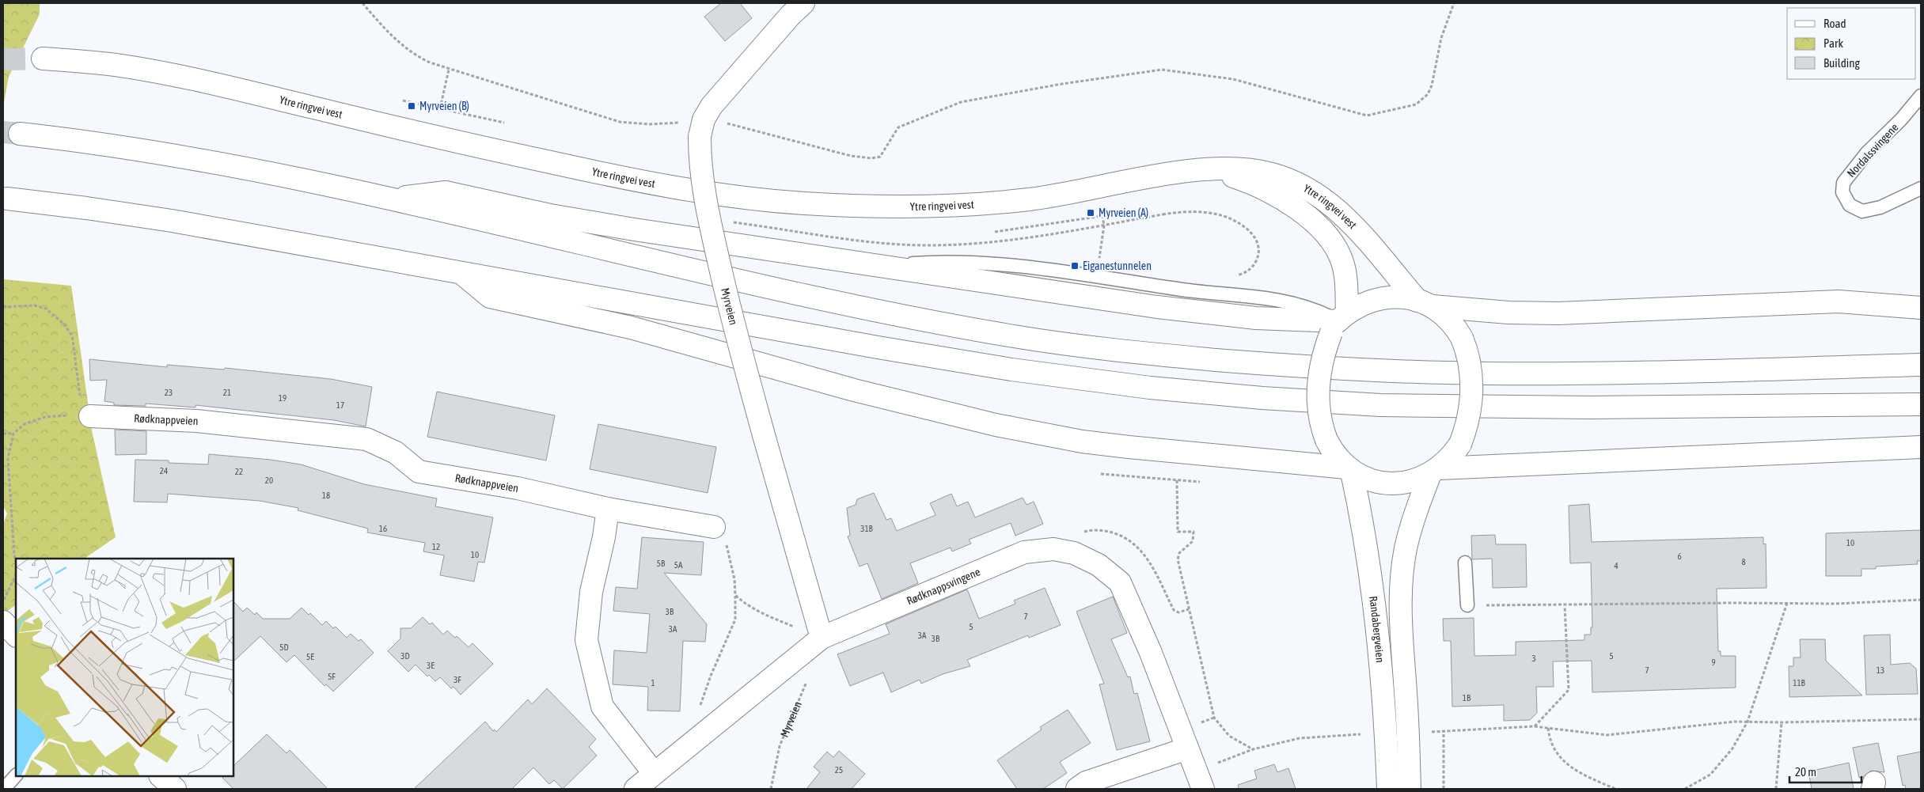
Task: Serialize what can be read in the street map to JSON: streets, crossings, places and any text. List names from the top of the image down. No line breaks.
{"streets":{"main road":["Ytre ringvei vest","Myrveien","Rødknappveien","Rødknappsvingene","Randabergveien"],"lane":["Nordalssvingene"]},"crossings":[["Myrveien","Rødknappsvingene"]],"places":{"transit":["Myrveien (B)","Myrveien (A)","Eiganestunnelen"]},"house_numbers":["23","21","19","17","24","22","20","18","16","31B","10","12","10","6","8","5B","5A","4","3B","7","5","3A","3A","3B","5D","3D","5","5E","3","9","3E","7","13","5F","3F","1","11B","1B","25"],"legend":["Road","Park","Building"],"scale_bar":"20 m"}
